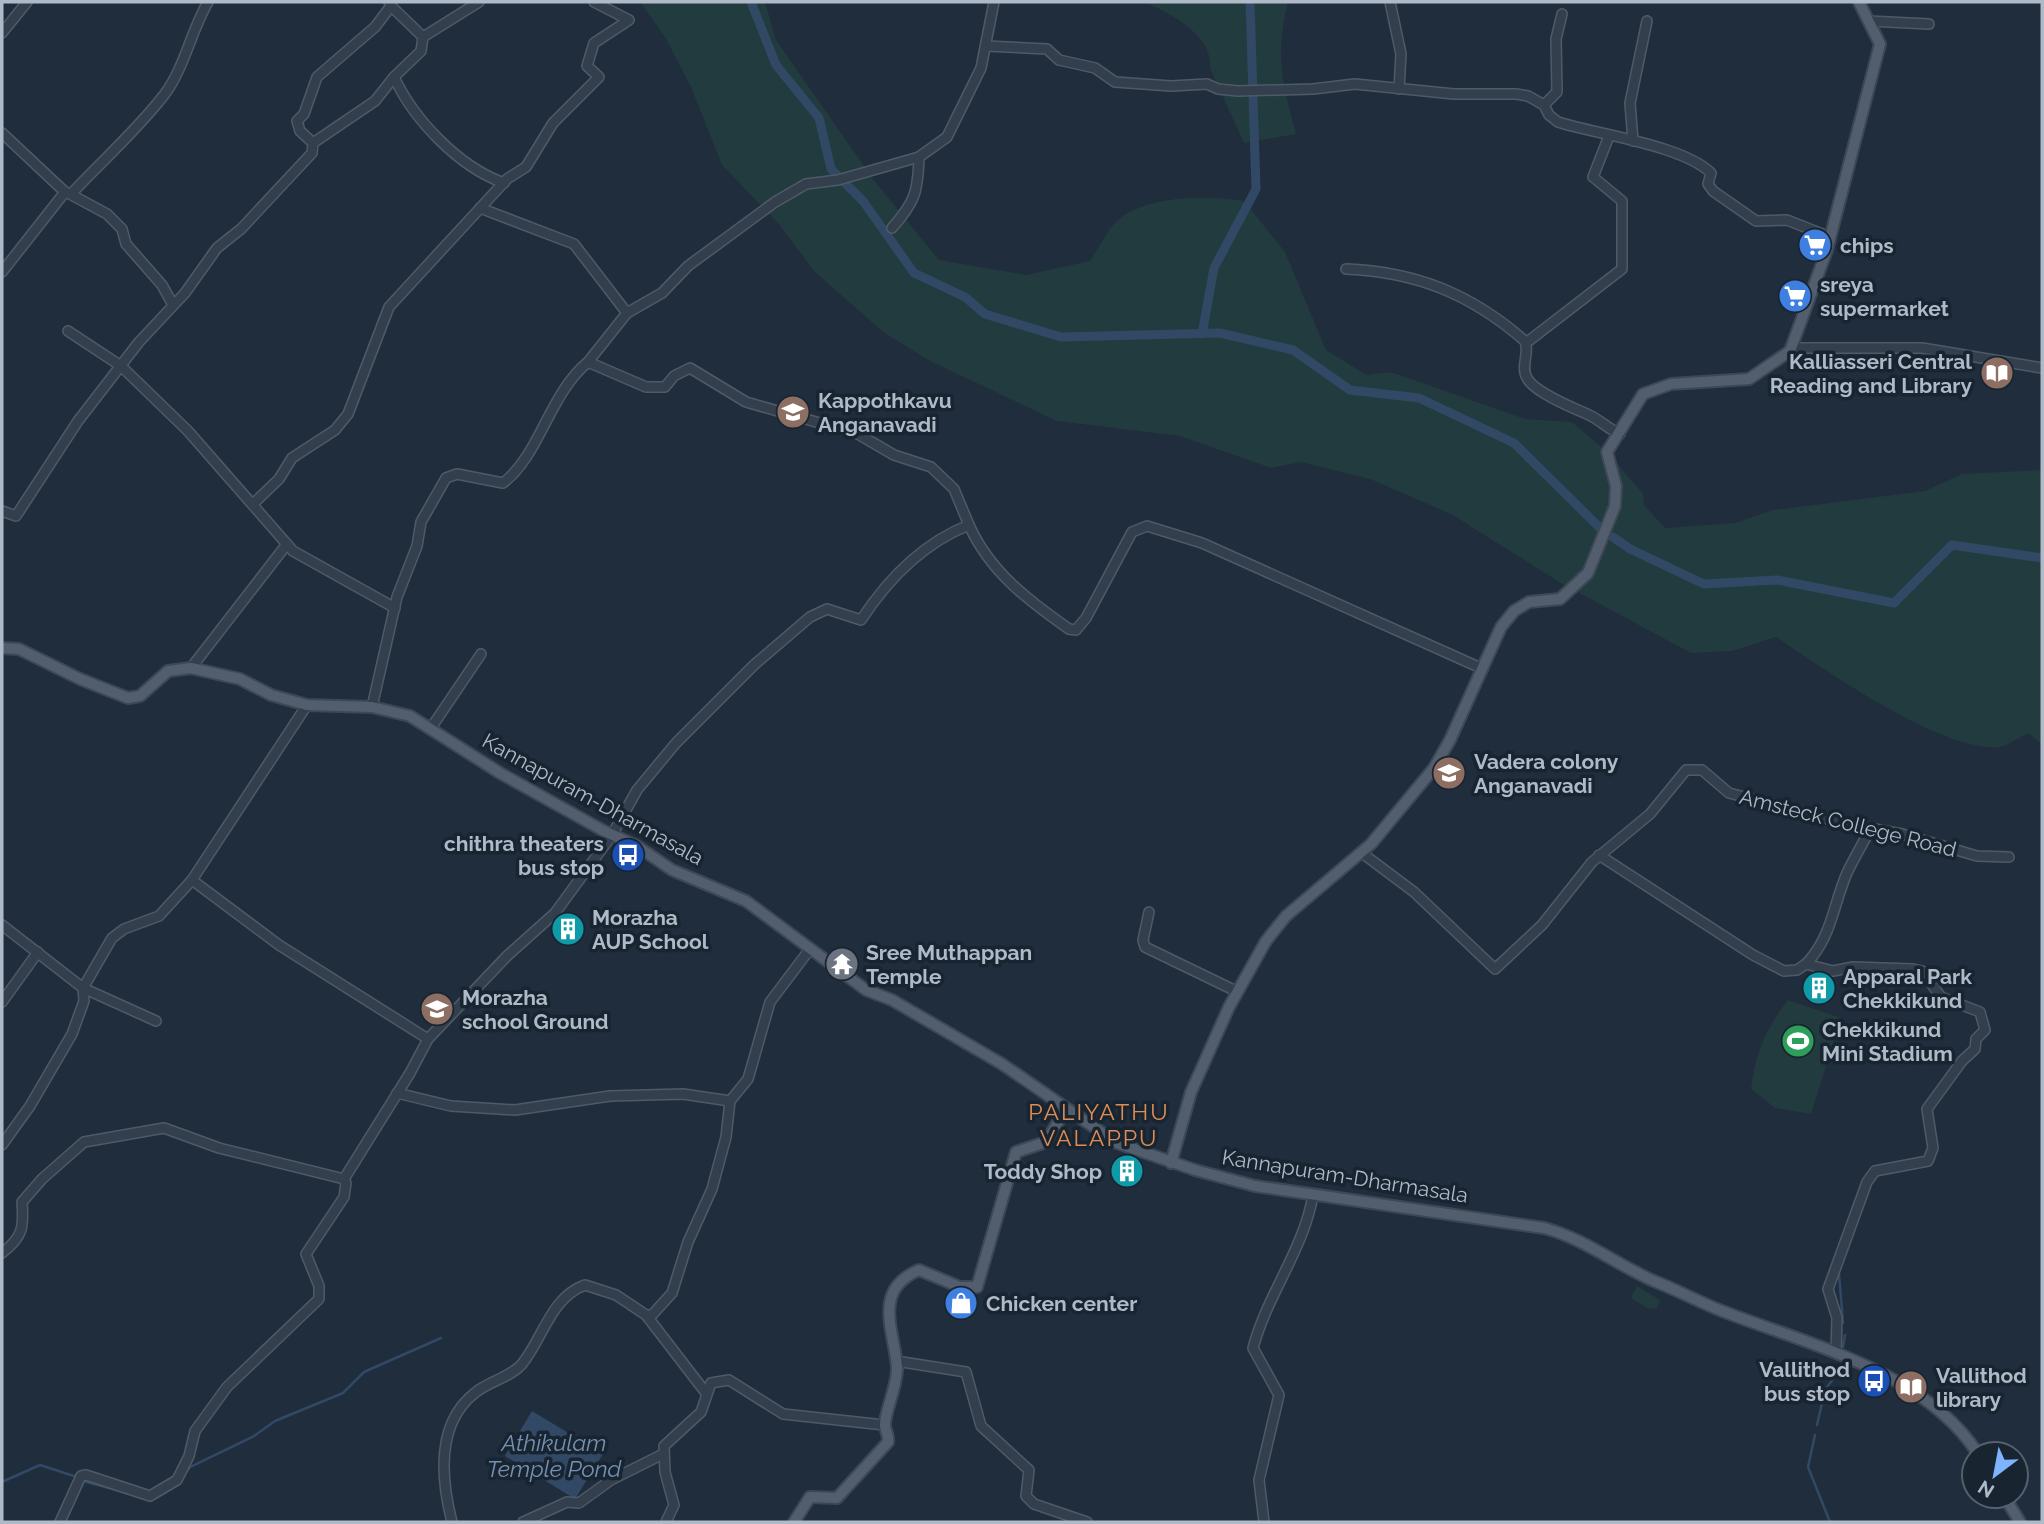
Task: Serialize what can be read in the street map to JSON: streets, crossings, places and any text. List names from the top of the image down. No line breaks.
{"streets":{"main road":["Kannapuram-Dharmasala"],"street":["Amsteck College Road"]},"districts":["PALIYATHU VALAPPU"],"water":["Athikulam Temple Pond"],"places":{"supermarket":["chips","sreya supermarket"],"library":["Kalliasseri Central Reading and Library","Vallithod library"],"school or university":["Kappothkavu Anganavadi","Vadera colony Anganavadi","Morazha school Ground"],"bus stop":["chithra theaters bus stop","Vallithod bus stop"],"building":["Morazha AUP School","Apparal Park Chekkikund","Toddy Shop"],"temple":["Sree Muthappan Temple"],"sports":["Chekkikund Mini Stadium"],"shop":["Chicken center"]},"north":"bottom left"}
